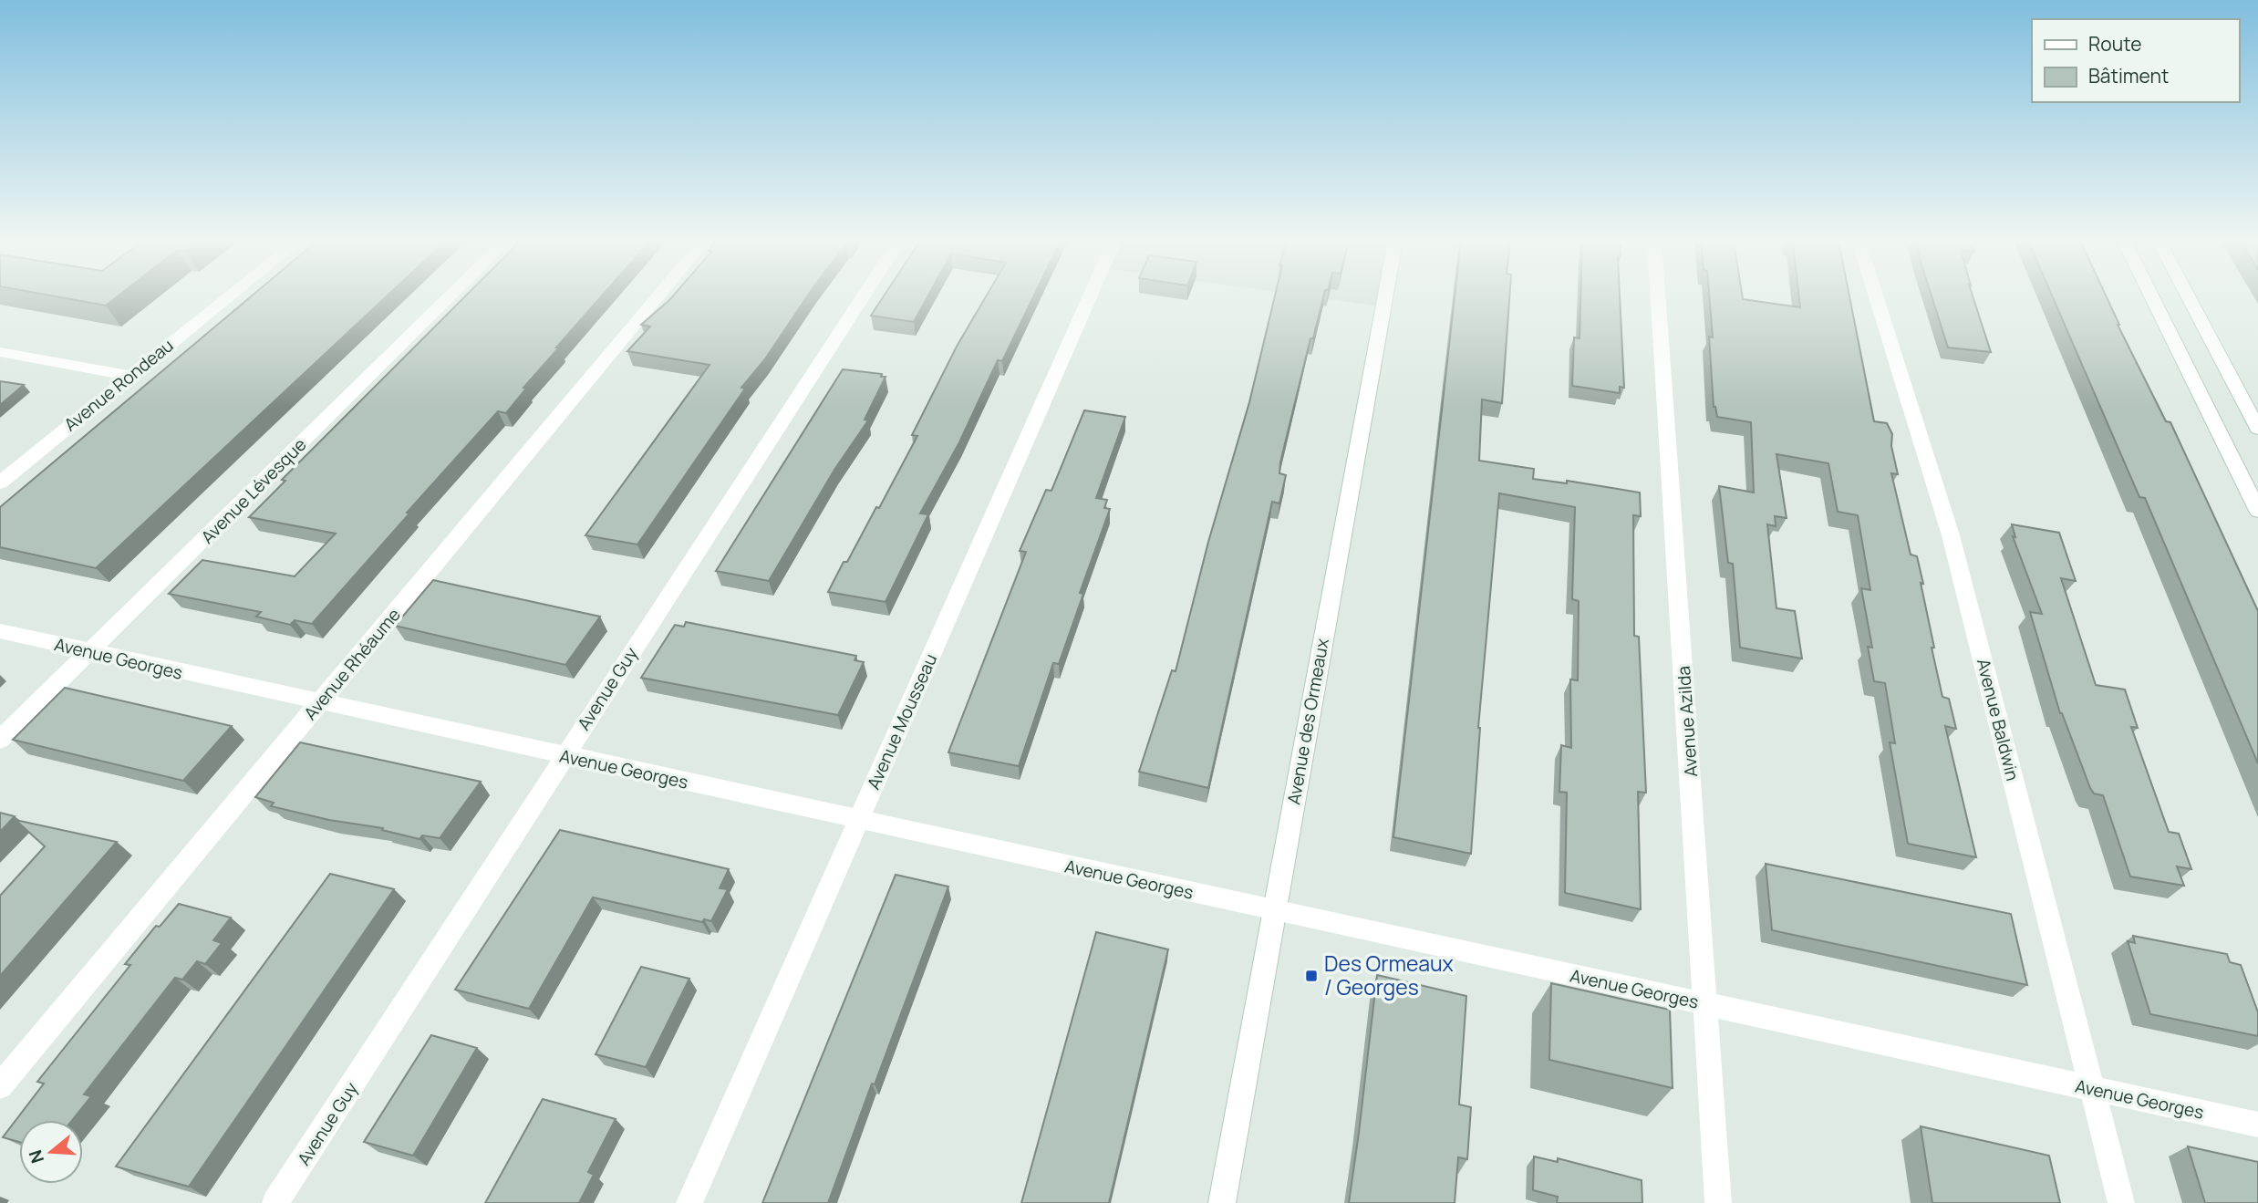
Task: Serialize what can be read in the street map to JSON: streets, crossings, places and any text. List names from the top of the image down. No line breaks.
{"streets":{"street":["Avenue Rondeau","Avenue Lévesque","Avenue Georges","Avenue Rhéaume","Avenue Guy","Avenue Baldwin","Avenue Mousseau","Avenue des Ormeaux","Avenue Azilda"]},"crossings":[["Avenue Lévesque","Avenue Georges"],["Avenue Georges","Avenue Rhéaume"],["Avenue Georges","Avenue Guy"],["Avenue Georges","Avenue Baldwin"],["Avenue Georges","Avenue Mousseau"],["Avenue Georges","Avenue des Ormeaux"],["Avenue Georges","Avenue Azilda"]],"places":{"transit":["Des Ormeaux / Georges"]},"legend":["Route","Bâtiment"],"north":"left"}
